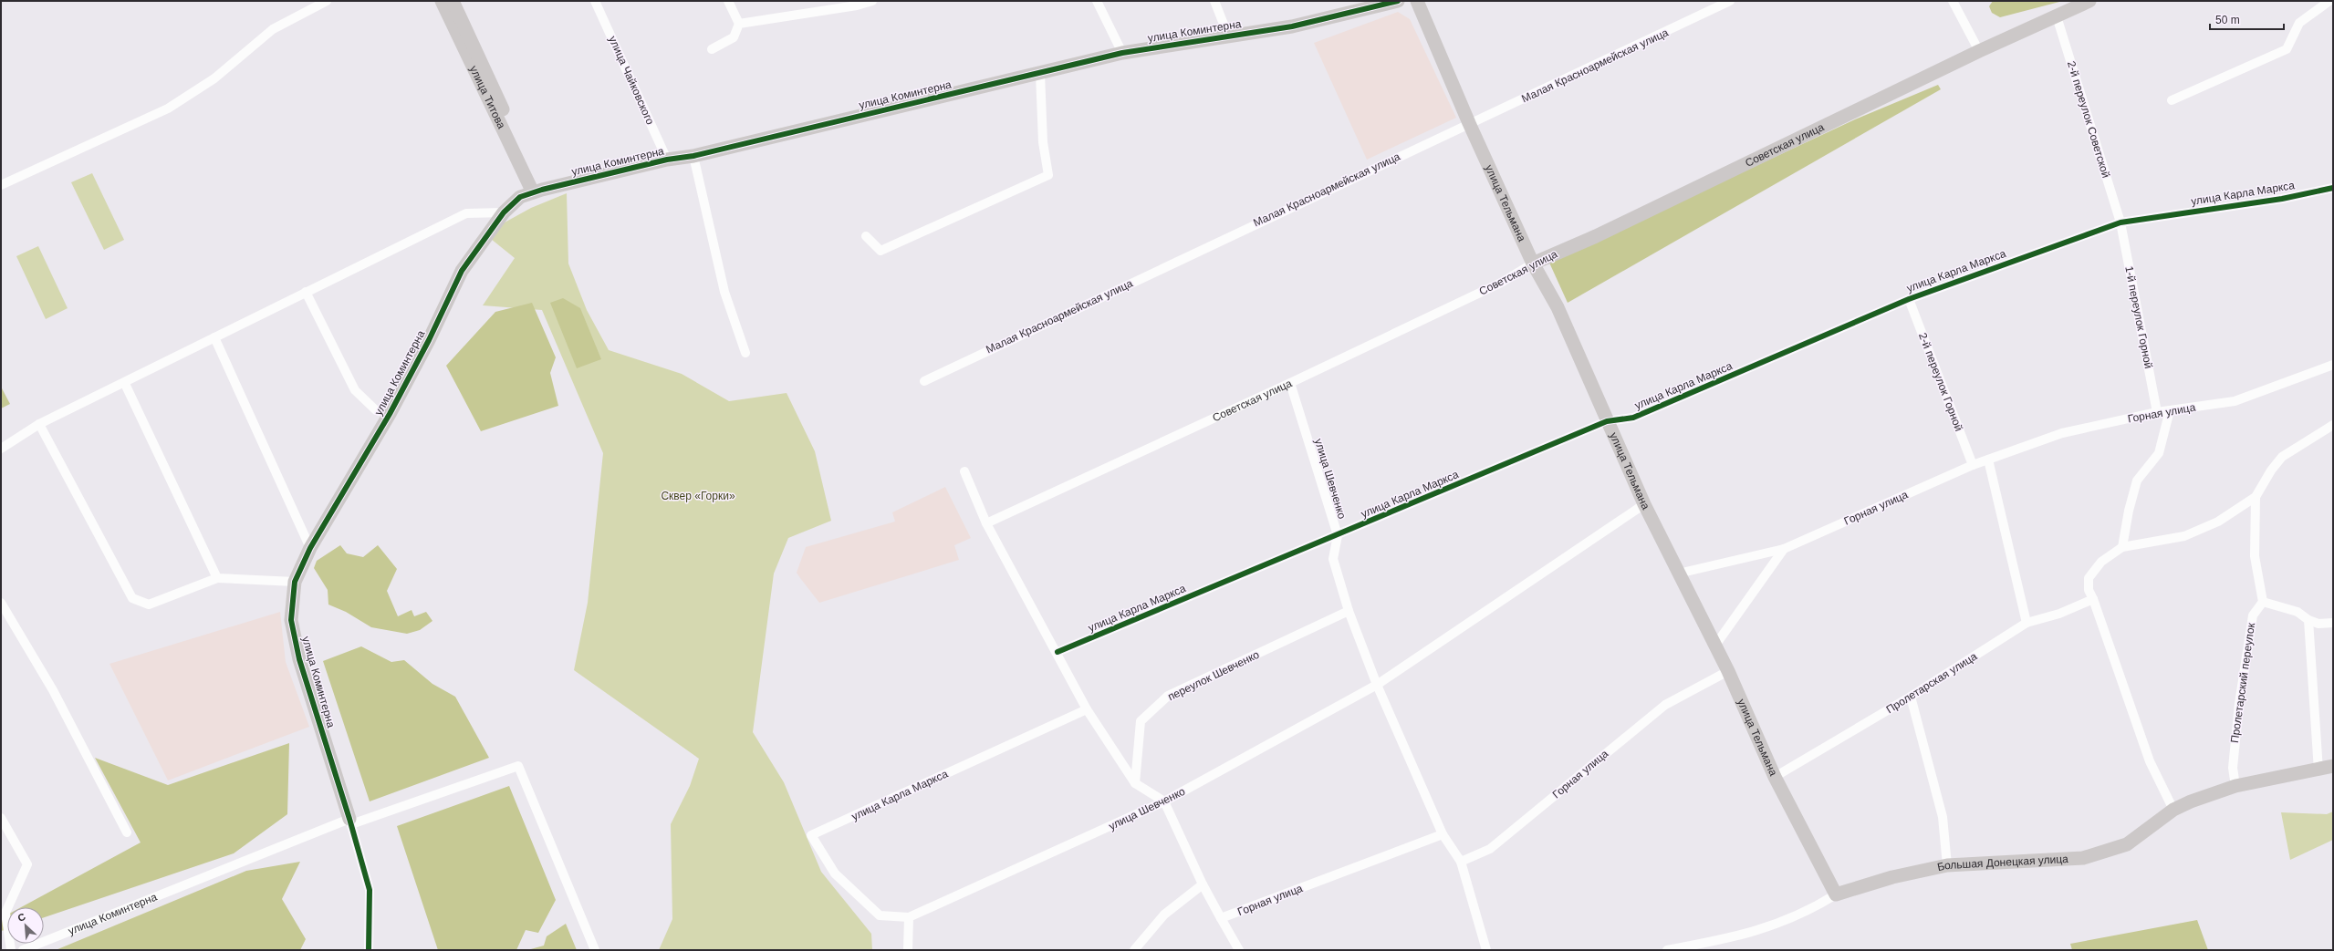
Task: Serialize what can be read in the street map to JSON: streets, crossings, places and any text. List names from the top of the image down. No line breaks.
{"streets":{"street":["улица Коминтерна","Малая Красноармейская улица","улица Чайковского","улица Титова","2-й переулок Советской","Советская улица","улица Карла Маркса","улица Тельмана","1-й переулок Горной","2-й переулок Горной","Горная улица","улица Шевченко","переулок Шевченко","Пролетарская улица","Пролетарский переулок","Большая Донецкая улица"]},"crossings":[["улица Коминтерна","улица Чайковского"],["улица Коминтерна","улица Титова"],["Малая Красноармейская улица","улица Тельмана"],["2-й переулок Советской","Советская улица"],["2-й переулок Советской","улица Карла Маркса"],["2-й переулок Советской","1-й переулок Горной"],["Советская улица","улица Тельмана"],["Советская улица","улица Шевченко"],["улица Карла Маркса","улица Тельмана"],["улица Карла Маркса","1-й переулок Горной"],["улица Карла Маркса","2-й переулок Горной"],["улица Карла Маркса","улица Шевченко"],["улица Тельмана","Горная улица"],["улица Тельмана","улица Шевченко"],["улица Тельмана","Пролетарская улица"],["улица Тельмана","Большая Донецкая улица"],["1-й переулок Горной","Горная улица"],["2-й переулок Горной","Горная улица"],["улица Шевченко","переулок Шевченко"],["Пролетарский переулок","Большая Донецкая улица"]],"parks":["Сквер «Горки»"],"scale_bar":"50 m","north":"top left"}
